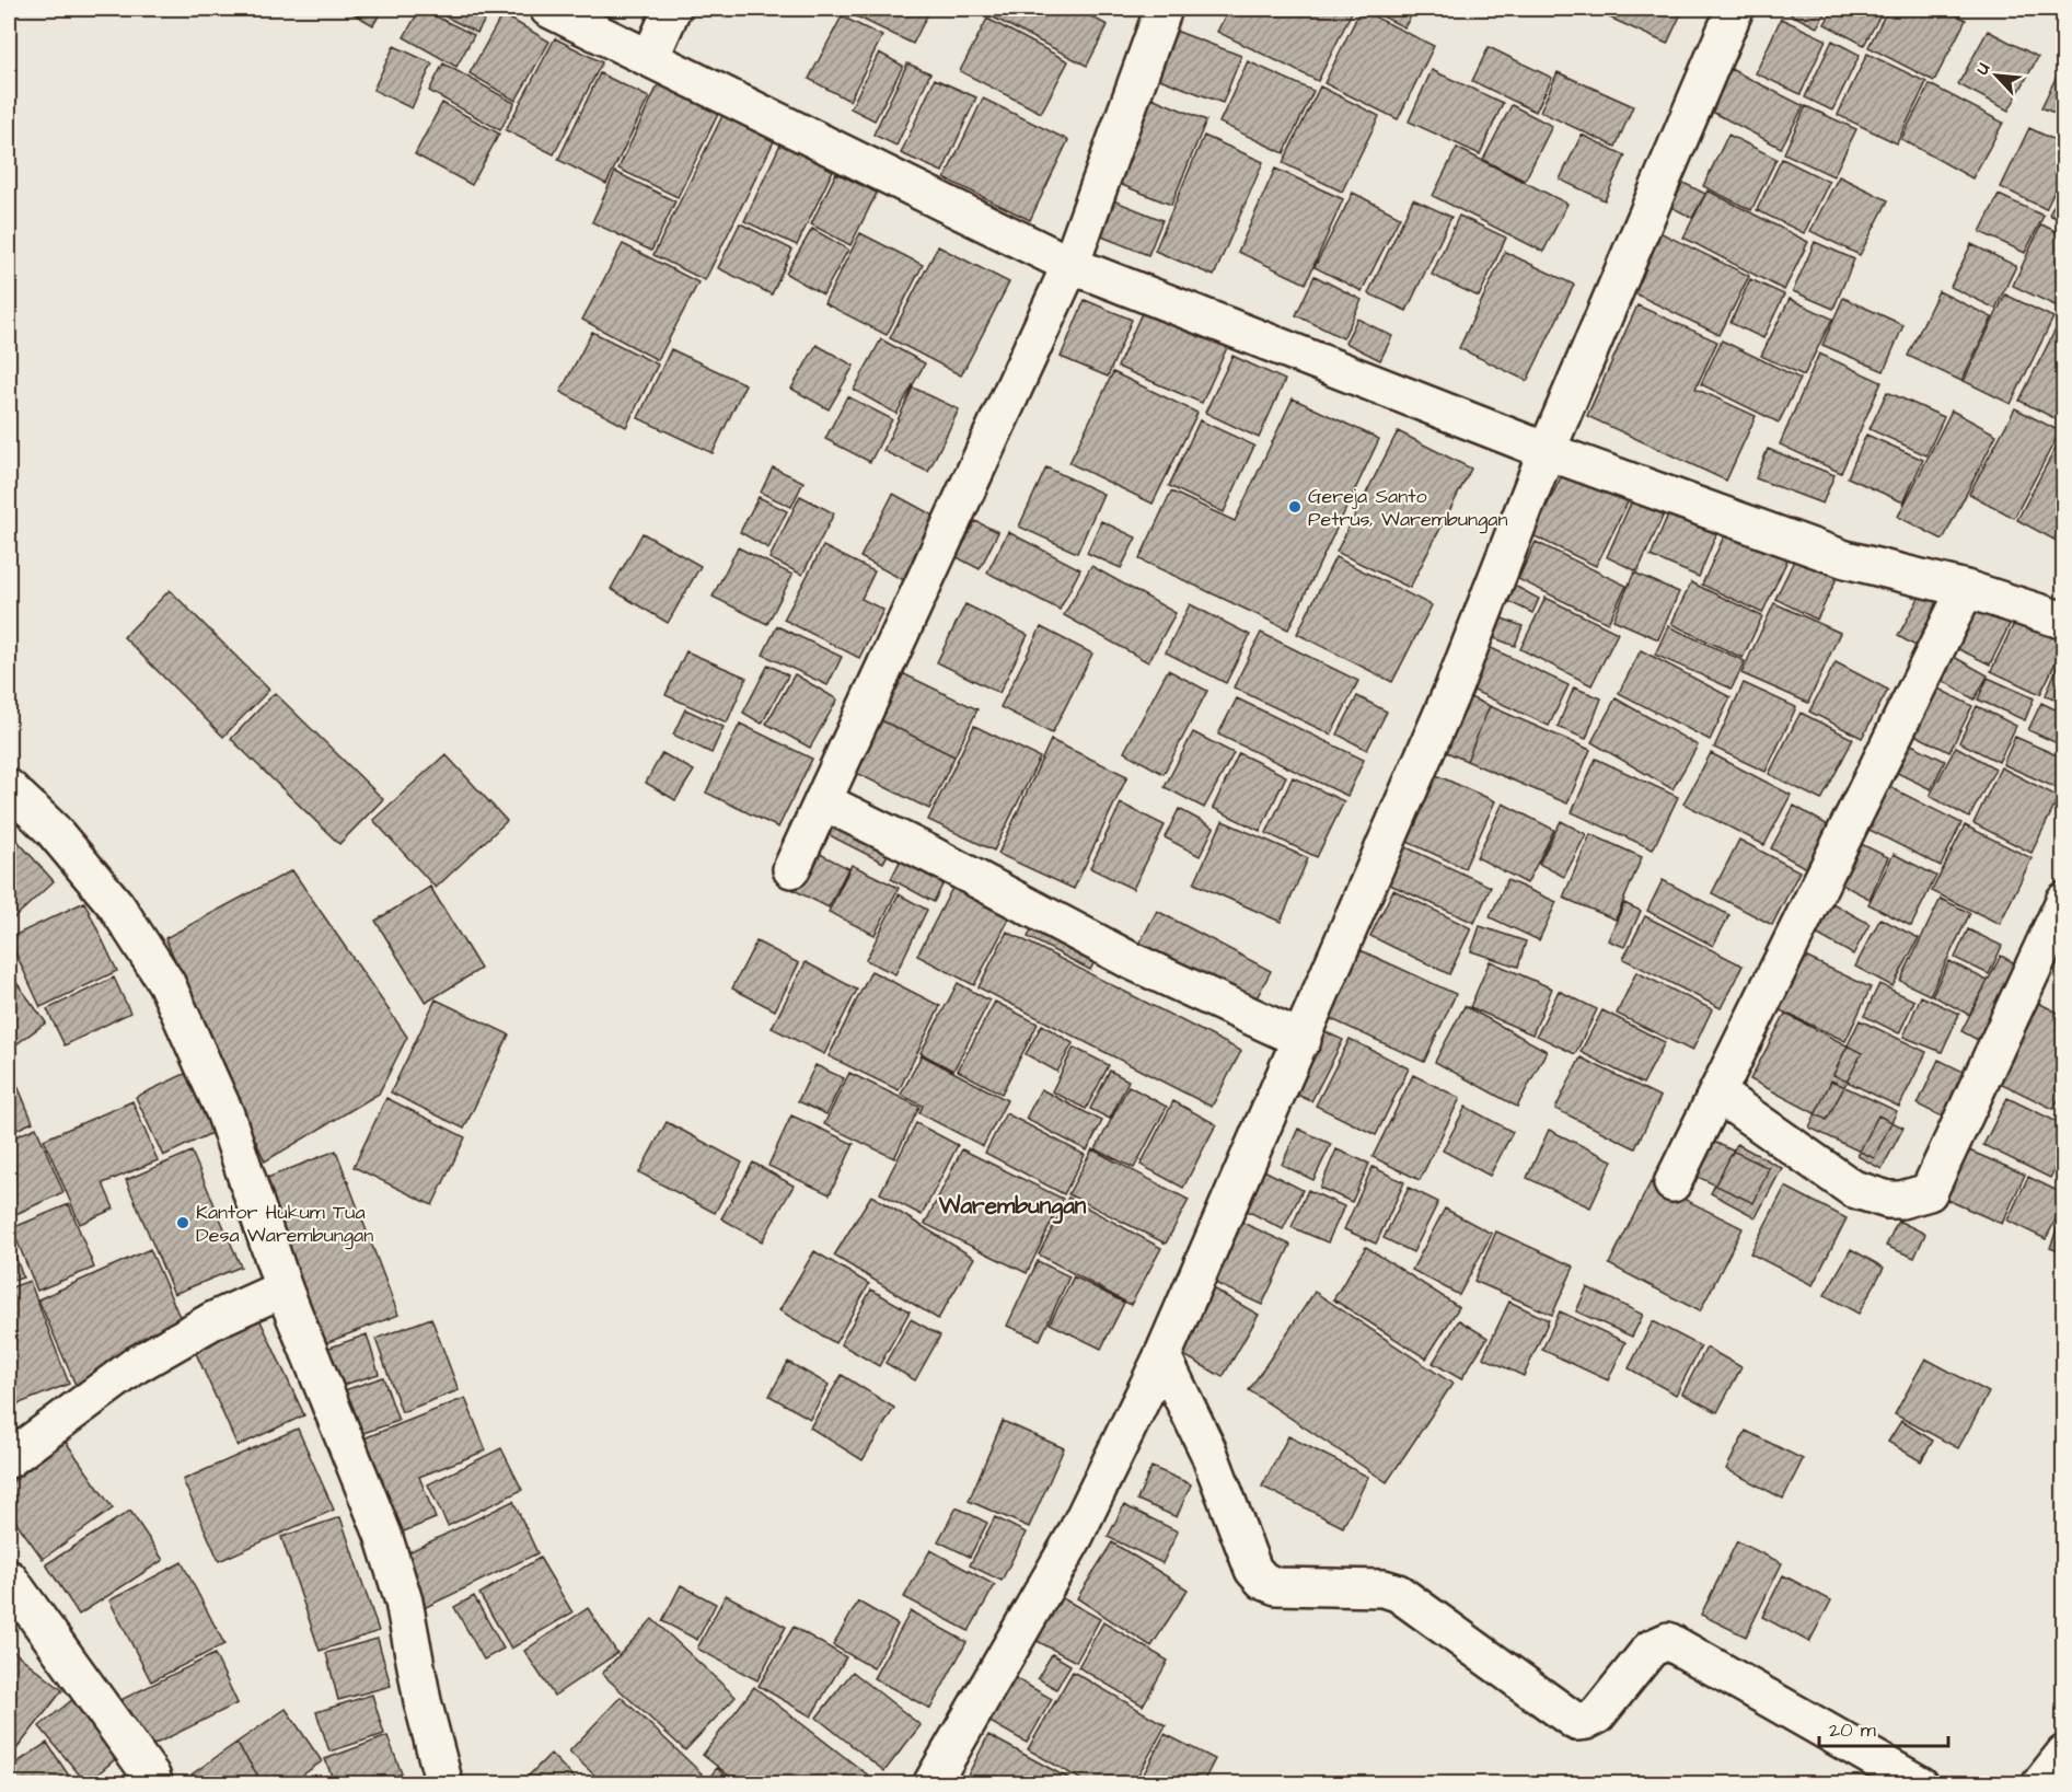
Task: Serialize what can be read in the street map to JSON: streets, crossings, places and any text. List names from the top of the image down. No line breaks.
{"districts":["Warembungan"],"places":["Gereja Santo Petrus, Warembungan","Kantor Hukum Tua Desa Warembungan"],"scale_bar":"20 m","north":"top left"}
